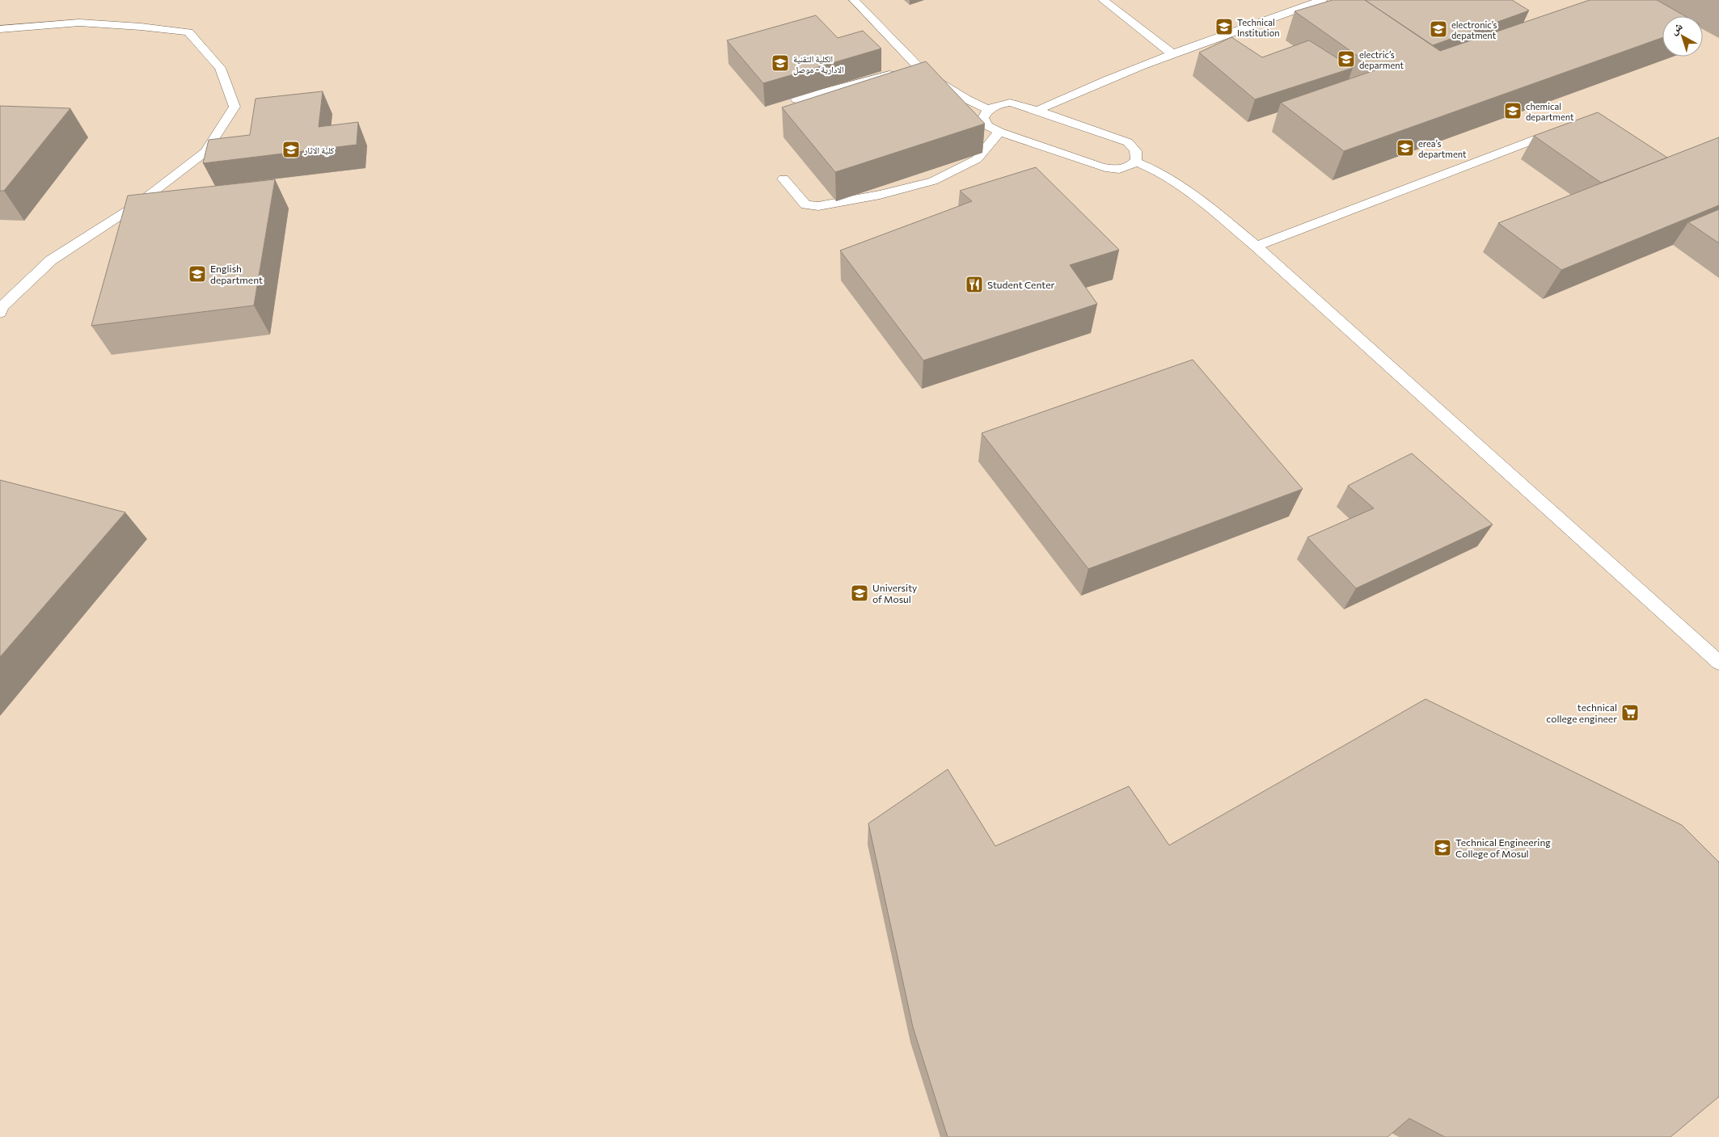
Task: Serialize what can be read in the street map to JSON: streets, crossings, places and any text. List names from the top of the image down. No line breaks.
{"places":{"school or university":["Technical Institution","electronic’s depatment","electric’s deparment","الكلية التقنية الادارية - موصل","chemical department","erea’s department","كلية الاثار","English department","University of Mosul","Technical Engineering College of Mosul"],"restaurant":["Student Center"],"supermarket":["technical college engineer"]},"north":"top left"}
